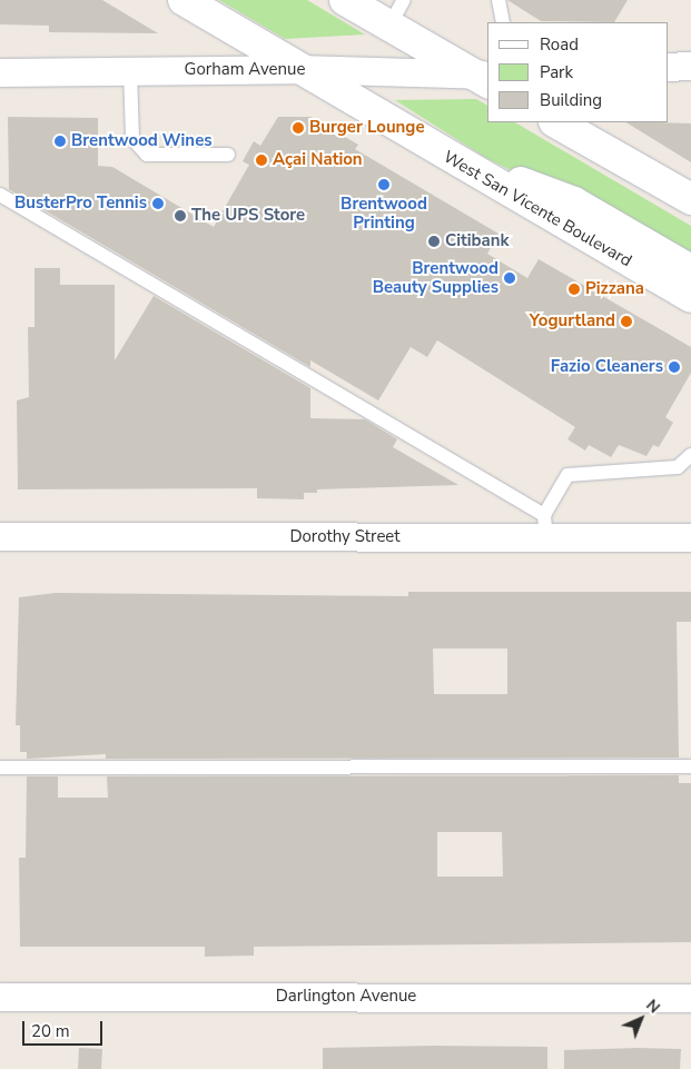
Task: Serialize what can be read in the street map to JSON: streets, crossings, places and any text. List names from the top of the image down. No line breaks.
{"streets":{"main road":["West San Vicente Boulevard"],"street":["Gorham Avenue","Dorothy Street","Darlington Avenue"]},"crossings":[["Gorham Avenue","West San Vicente Boulevard"]],"places":["Burger Lounge","Brentwood Wines","Açai Nation","Brentwood Printing","BusterPro Tennis","The UPS Store","Citibank","Brentwood Beauty Supplies","Pizzana","Yogurtland","Fazio Cleaners"],"legend":["Road","Park","Building"],"scale_bar":"20 m","north":"top right"}
